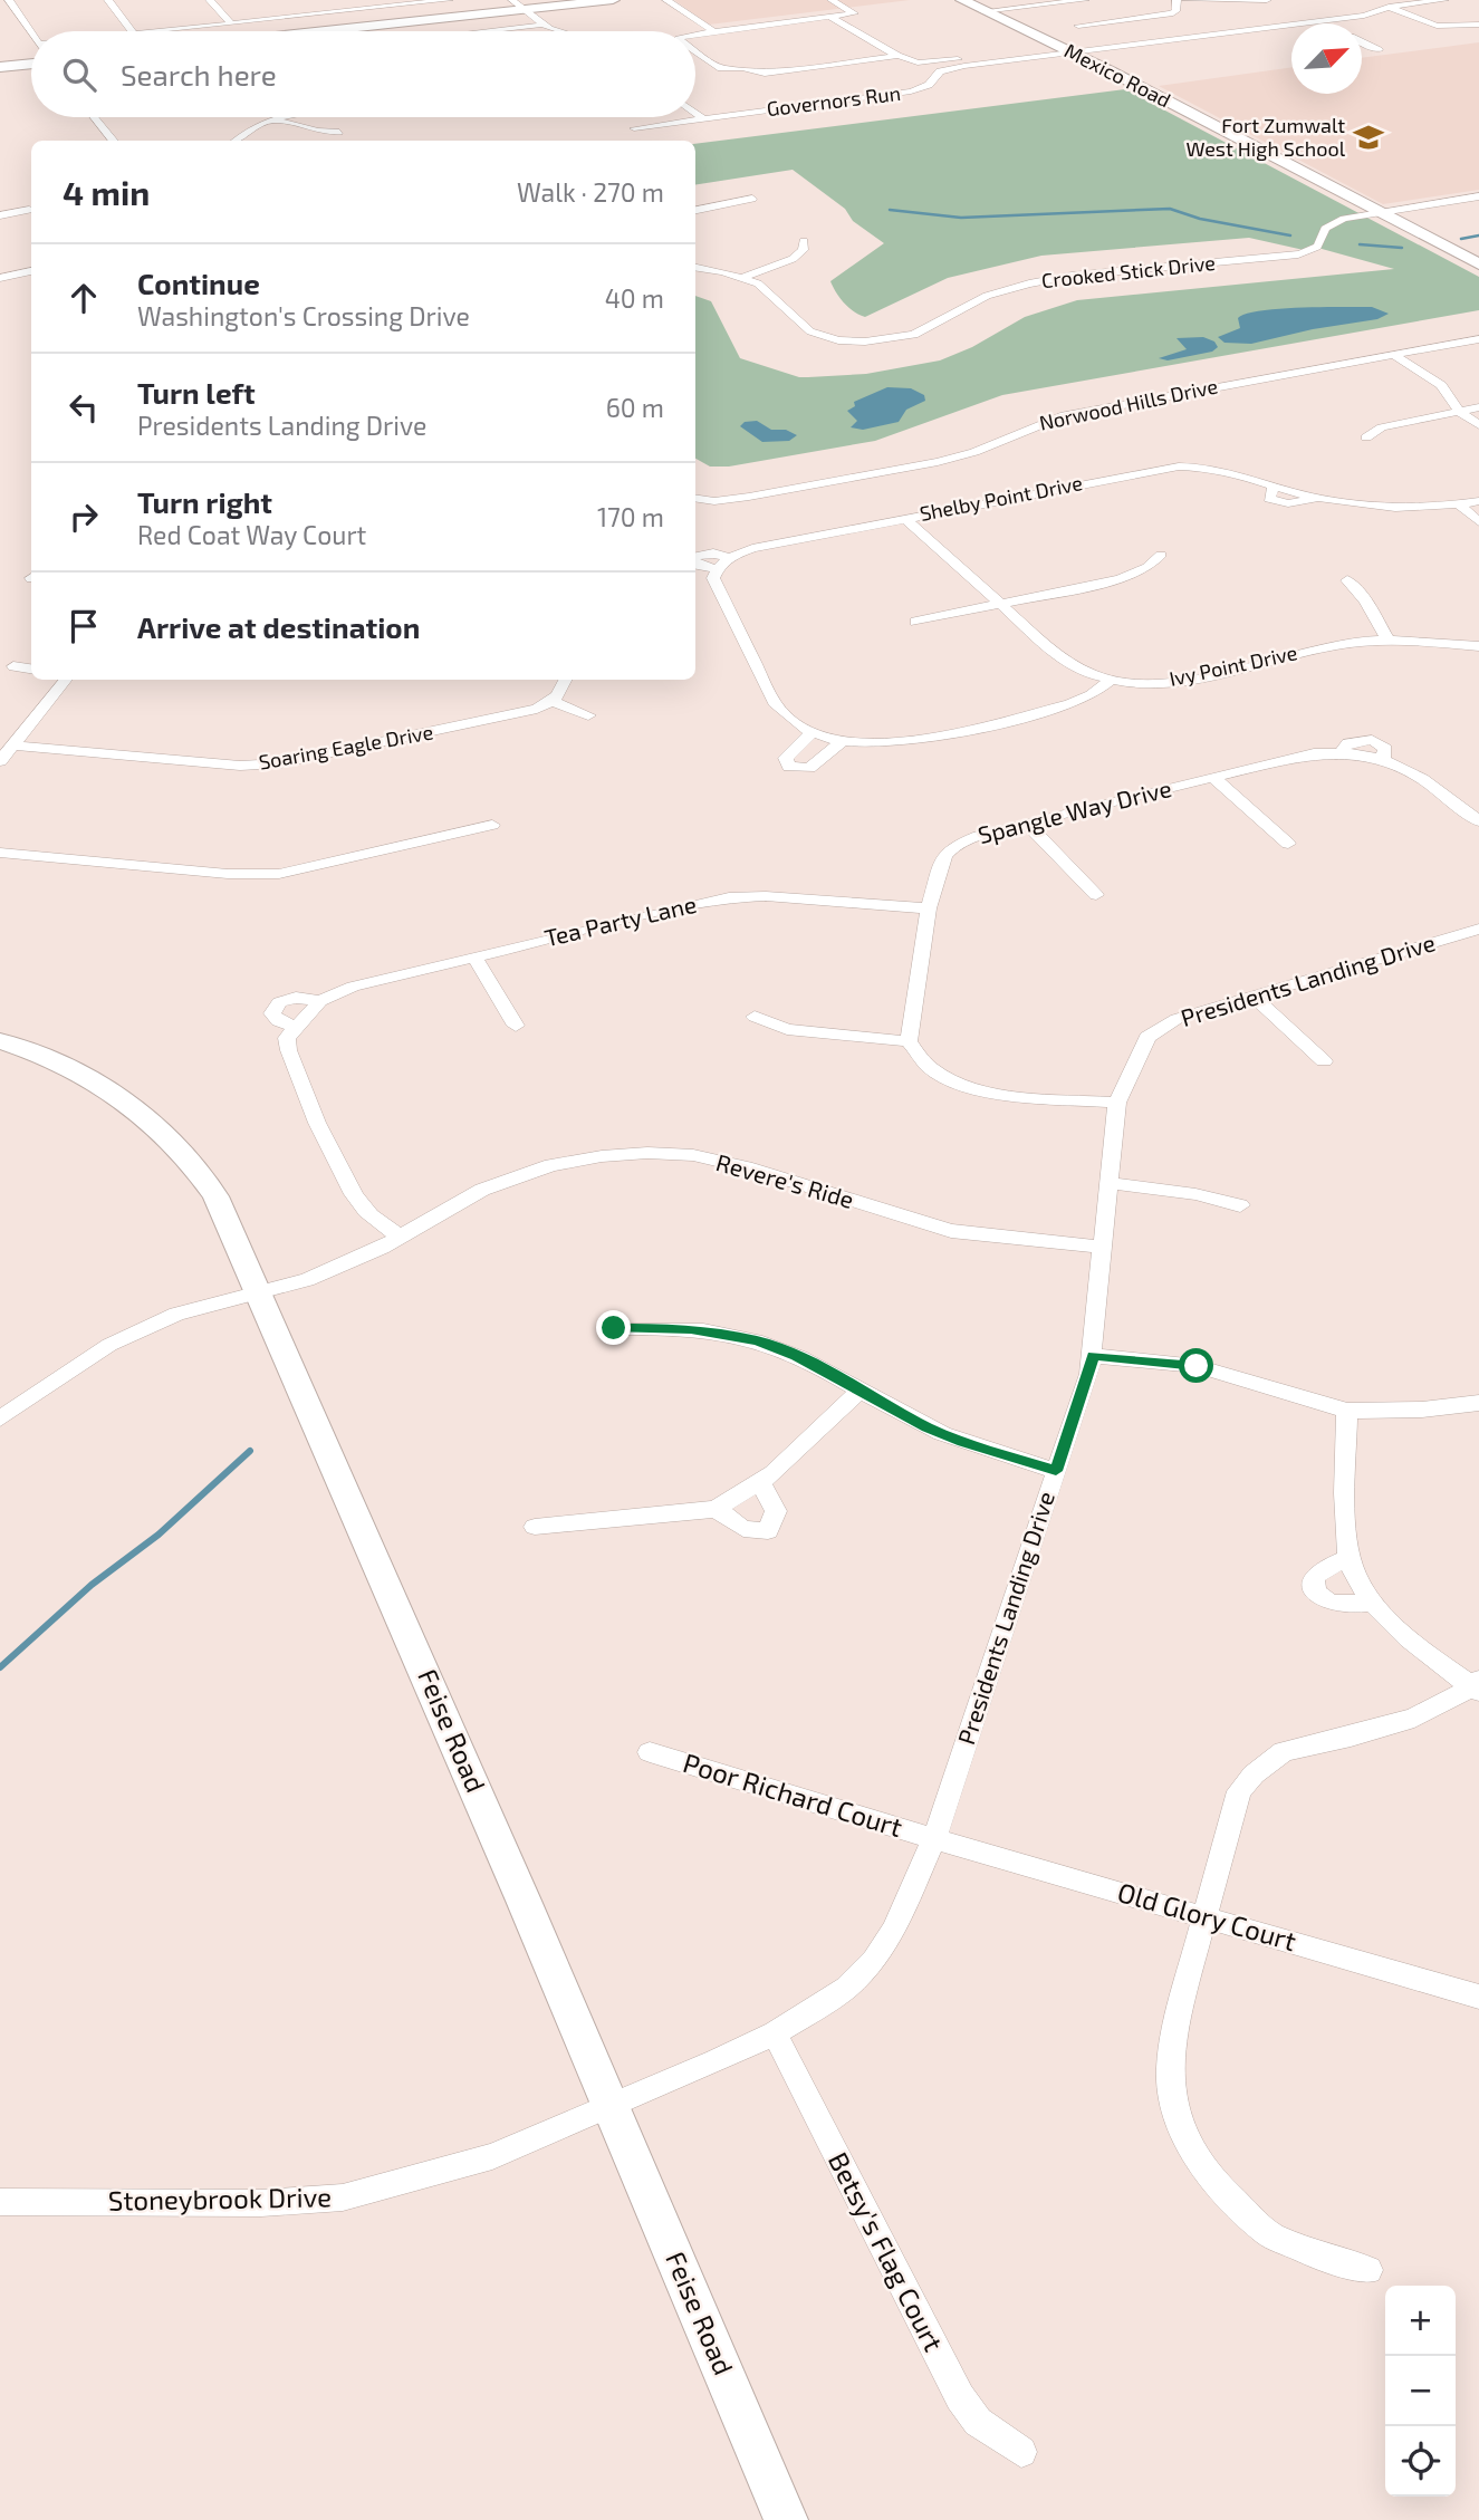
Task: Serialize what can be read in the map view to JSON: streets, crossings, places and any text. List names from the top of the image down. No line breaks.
{"streets":{"main road":["Mexico Road","Feise Road"],"street":["Governors Run","Crooked Stick Drive","Norwood Hills Drive","Shelby Point Drive","Ivy Point Drive","Soaring Eagle Drive","Spangle Way Drive","Tea Party Lane","Presidents Landing Drive","Revere's Ride","Poor Richard Court","Old Glory Court","Stoneybrook Drive","Betsy's Flag Court"]},"crossings":[["Mexico Road","Governors Run"],["Mexico Road","Crooked Stick Drive"],["Shelby Point Drive","Ivy Point Drive"],["Spangle Way Drive","Tea Party Lane"],["Presidents Landing Drive","Revere's Ride"],["Presidents Landing Drive","Feise Road"],["Presidents Landing Drive","Poor Richard Court"],["Presidents Landing Drive","Old Glory Court"],["Presidents Landing Drive","Stoneybrook Drive"],["Presidents Landing Drive","Betsy's Flag Court"],["Revere's Ride","Feise Road"],["Feise Road","Stoneybrook Drive"],["Poor Richard Court","Old Glory Court"]],"places":{"school or university":["Fort Zumwalt West High School"]},"north":"top right","page":{"search":"Search here","heading":["4 min","Walk · 270 m"],"list":[["Continue","Washington's Crossing Drive","40 m"],["Turn left","Presidents Landing Drive","60 m"],["Turn right","Red Coat Way Court","170 m"],"Arrive at destination"],"map_buttons":["+","−"]}}
